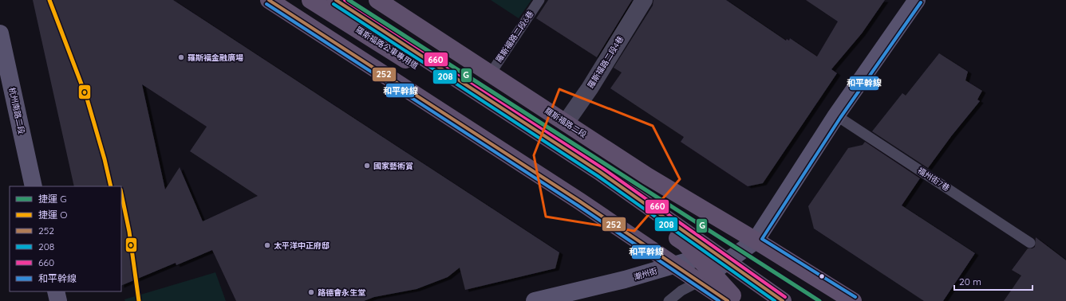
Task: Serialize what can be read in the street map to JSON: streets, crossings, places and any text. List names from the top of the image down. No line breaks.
{"streets":{"main road":["羅斯福路公車專用道","羅斯福路二段"],"street":["羅斯福路二段4巷","杭州南路二段","潮州街"],"lane":["羅斯福路二段6巷","福州街7巷"]},"crossings":[["羅斯福路二段6巷","羅斯福路二段"],["羅斯福路公車專用道","潮州街"],["羅斯福路二段4巷","羅斯福路二段"]],"places":["羅斯福金融廣場","國家藝術賞","太平洋中正府邸","路德會永生堂"],"lines":["metro line G","metro line O","transit line 252","transit line 660","transit line 和平幹線","transit line 208"],"legend":["捷運 G","捷運 O","252","208","660","和平幹線"],"scale_bar":"20 m"}
